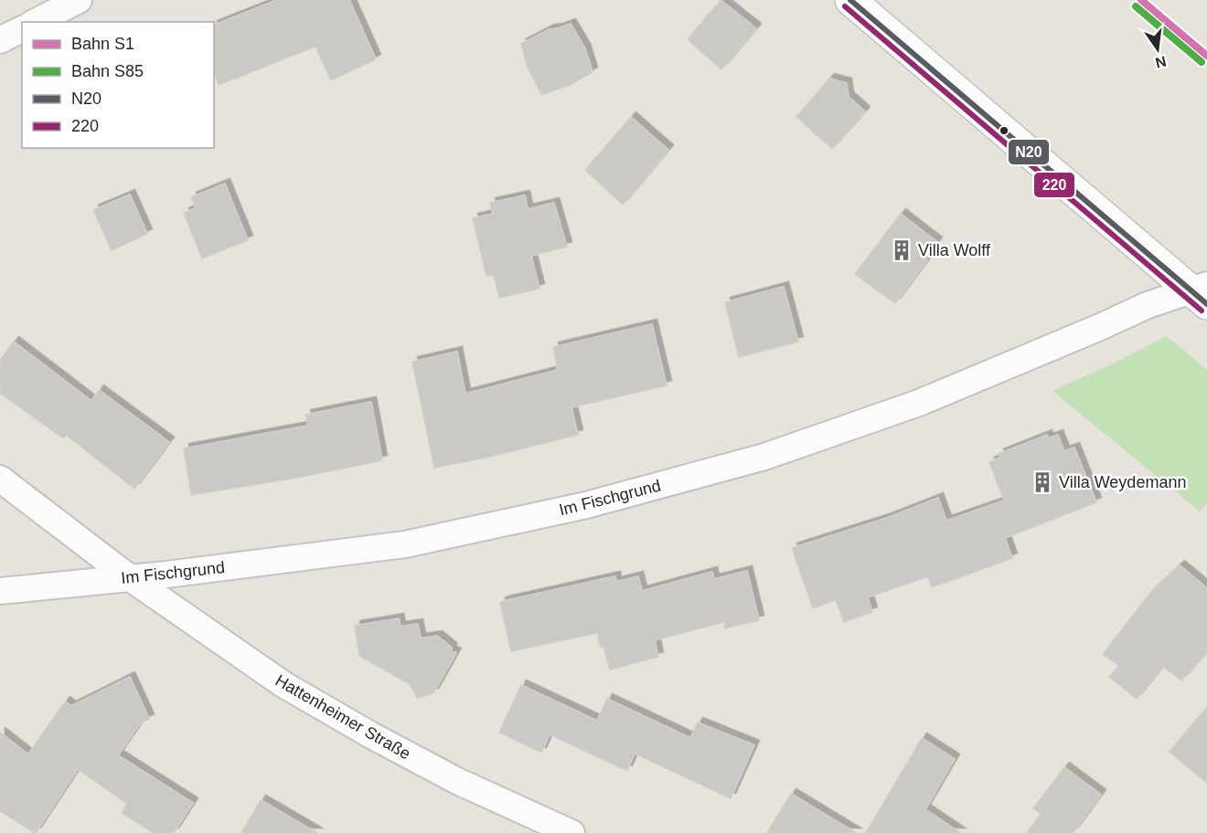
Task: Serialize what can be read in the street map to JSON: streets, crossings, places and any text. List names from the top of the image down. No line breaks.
{"streets":{"street":["Im Fischgrund","Hattenheimer Straße"]},"crossings":[["Im Fischgrund","Hattenheimer Straße"]],"places":{"building":["Villa Wolff","Villa Weydemann"]},"lines":["rail line S1","transit line N20","rail line S85","transit line 220"],"legend":["Bahn S1","Bahn S85","N20","220"],"north":"bottom"}
